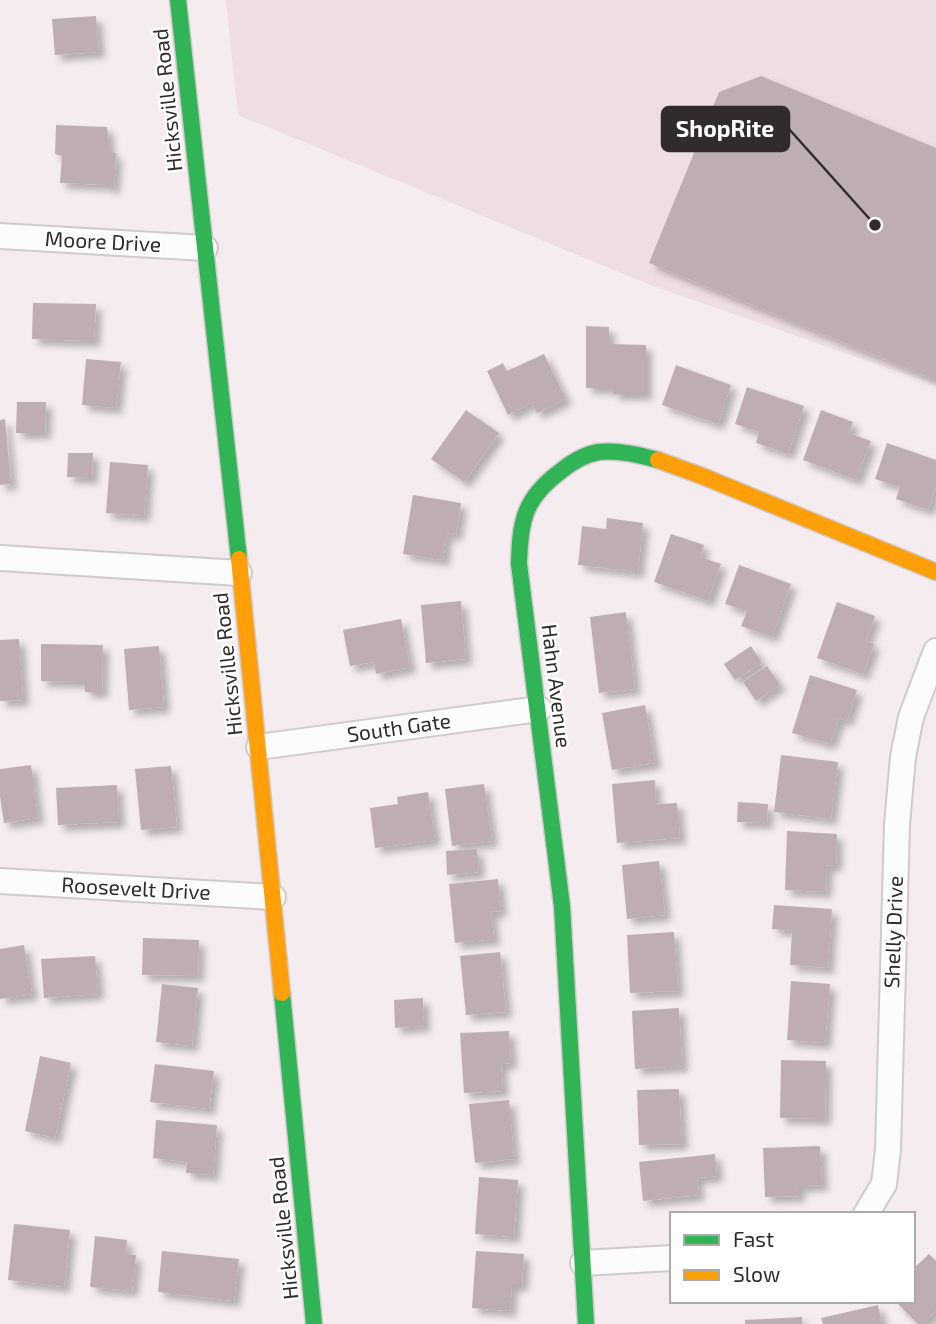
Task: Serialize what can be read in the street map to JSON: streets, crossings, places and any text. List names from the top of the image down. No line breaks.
{"streets":{"main road":["Hicksville Road","Hahn Avenue"],"street":["Moore Drive","South Gate","Roosevelt Drive","Shelly Drive"]},"crossings":[["Hicksville Road","Moore Drive"],["Hicksville Road","South Gate"],["Hicksville Road","Roosevelt Drive"],["Hahn Avenue","South Gate"]],"places":["ShopRite"],"legend":["Fast","Slow"]}
